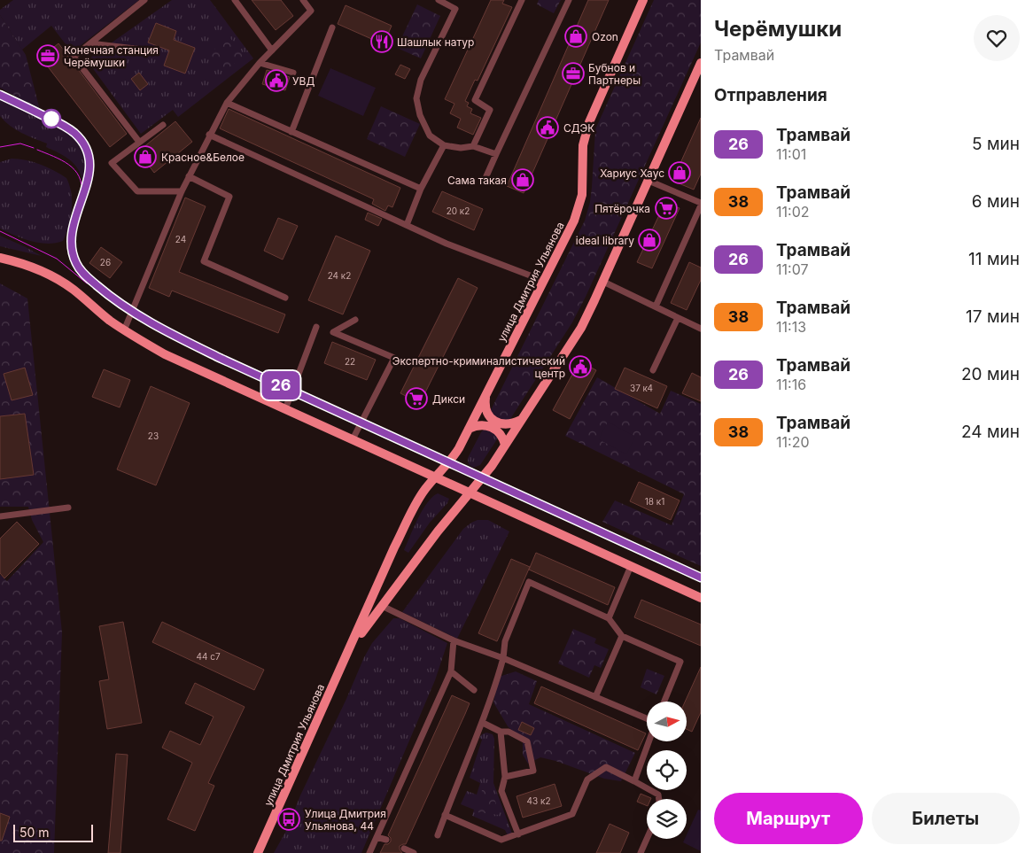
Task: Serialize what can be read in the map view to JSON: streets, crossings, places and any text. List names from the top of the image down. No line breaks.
{"streets":{"main road":["улица Дмитрия Ульянова"]},"places":{"shop":["Ozon","Красное&Белое","Хариус Хаус","Сама такая","ideal library"],"restaurant":["Шашлык натур"],"office":["Конечная станция Черёмушки","Бубнов и Партнеры"],"public building":["УВД","СДЭК","Экспертно-криминалистический центр"],"supermarket":["Пятёрочка","Дикси"],"bus stop":["Улица Дмитрия Ульянова, 44"]},"lines":["tram line 26"],"house_numbers":["20 к2","24","26","24 к2","22","37 к4","23","18 к1","44 с7","43 к2"],"scale_bar":"50 m","north":"right","page":{"on_map":"26","heading":[["Черёмушки","Трамвай"],"Отправления"],"list":[{"mark":"26","name":"Трамвай","note":"11:01","value":"5 мин"},{"mark":"38","name":"Трамвай","note":"11:02","value":"6 мин"},{"mark":"26","name":"Трамвай","note":"11:07","value":"11 мин"},{"mark":"38","name":"Трамвай","note":"11:13","value":"17 мин"},{"mark":"26","name":"Трамвай","note":"11:16","value":"20 мин"},{"mark":"38","name":"Трамвай","note":"11:20","value":"24 мин"}],"buttons":["Маршрут","Билеты"],"scale":"50 m"}}
